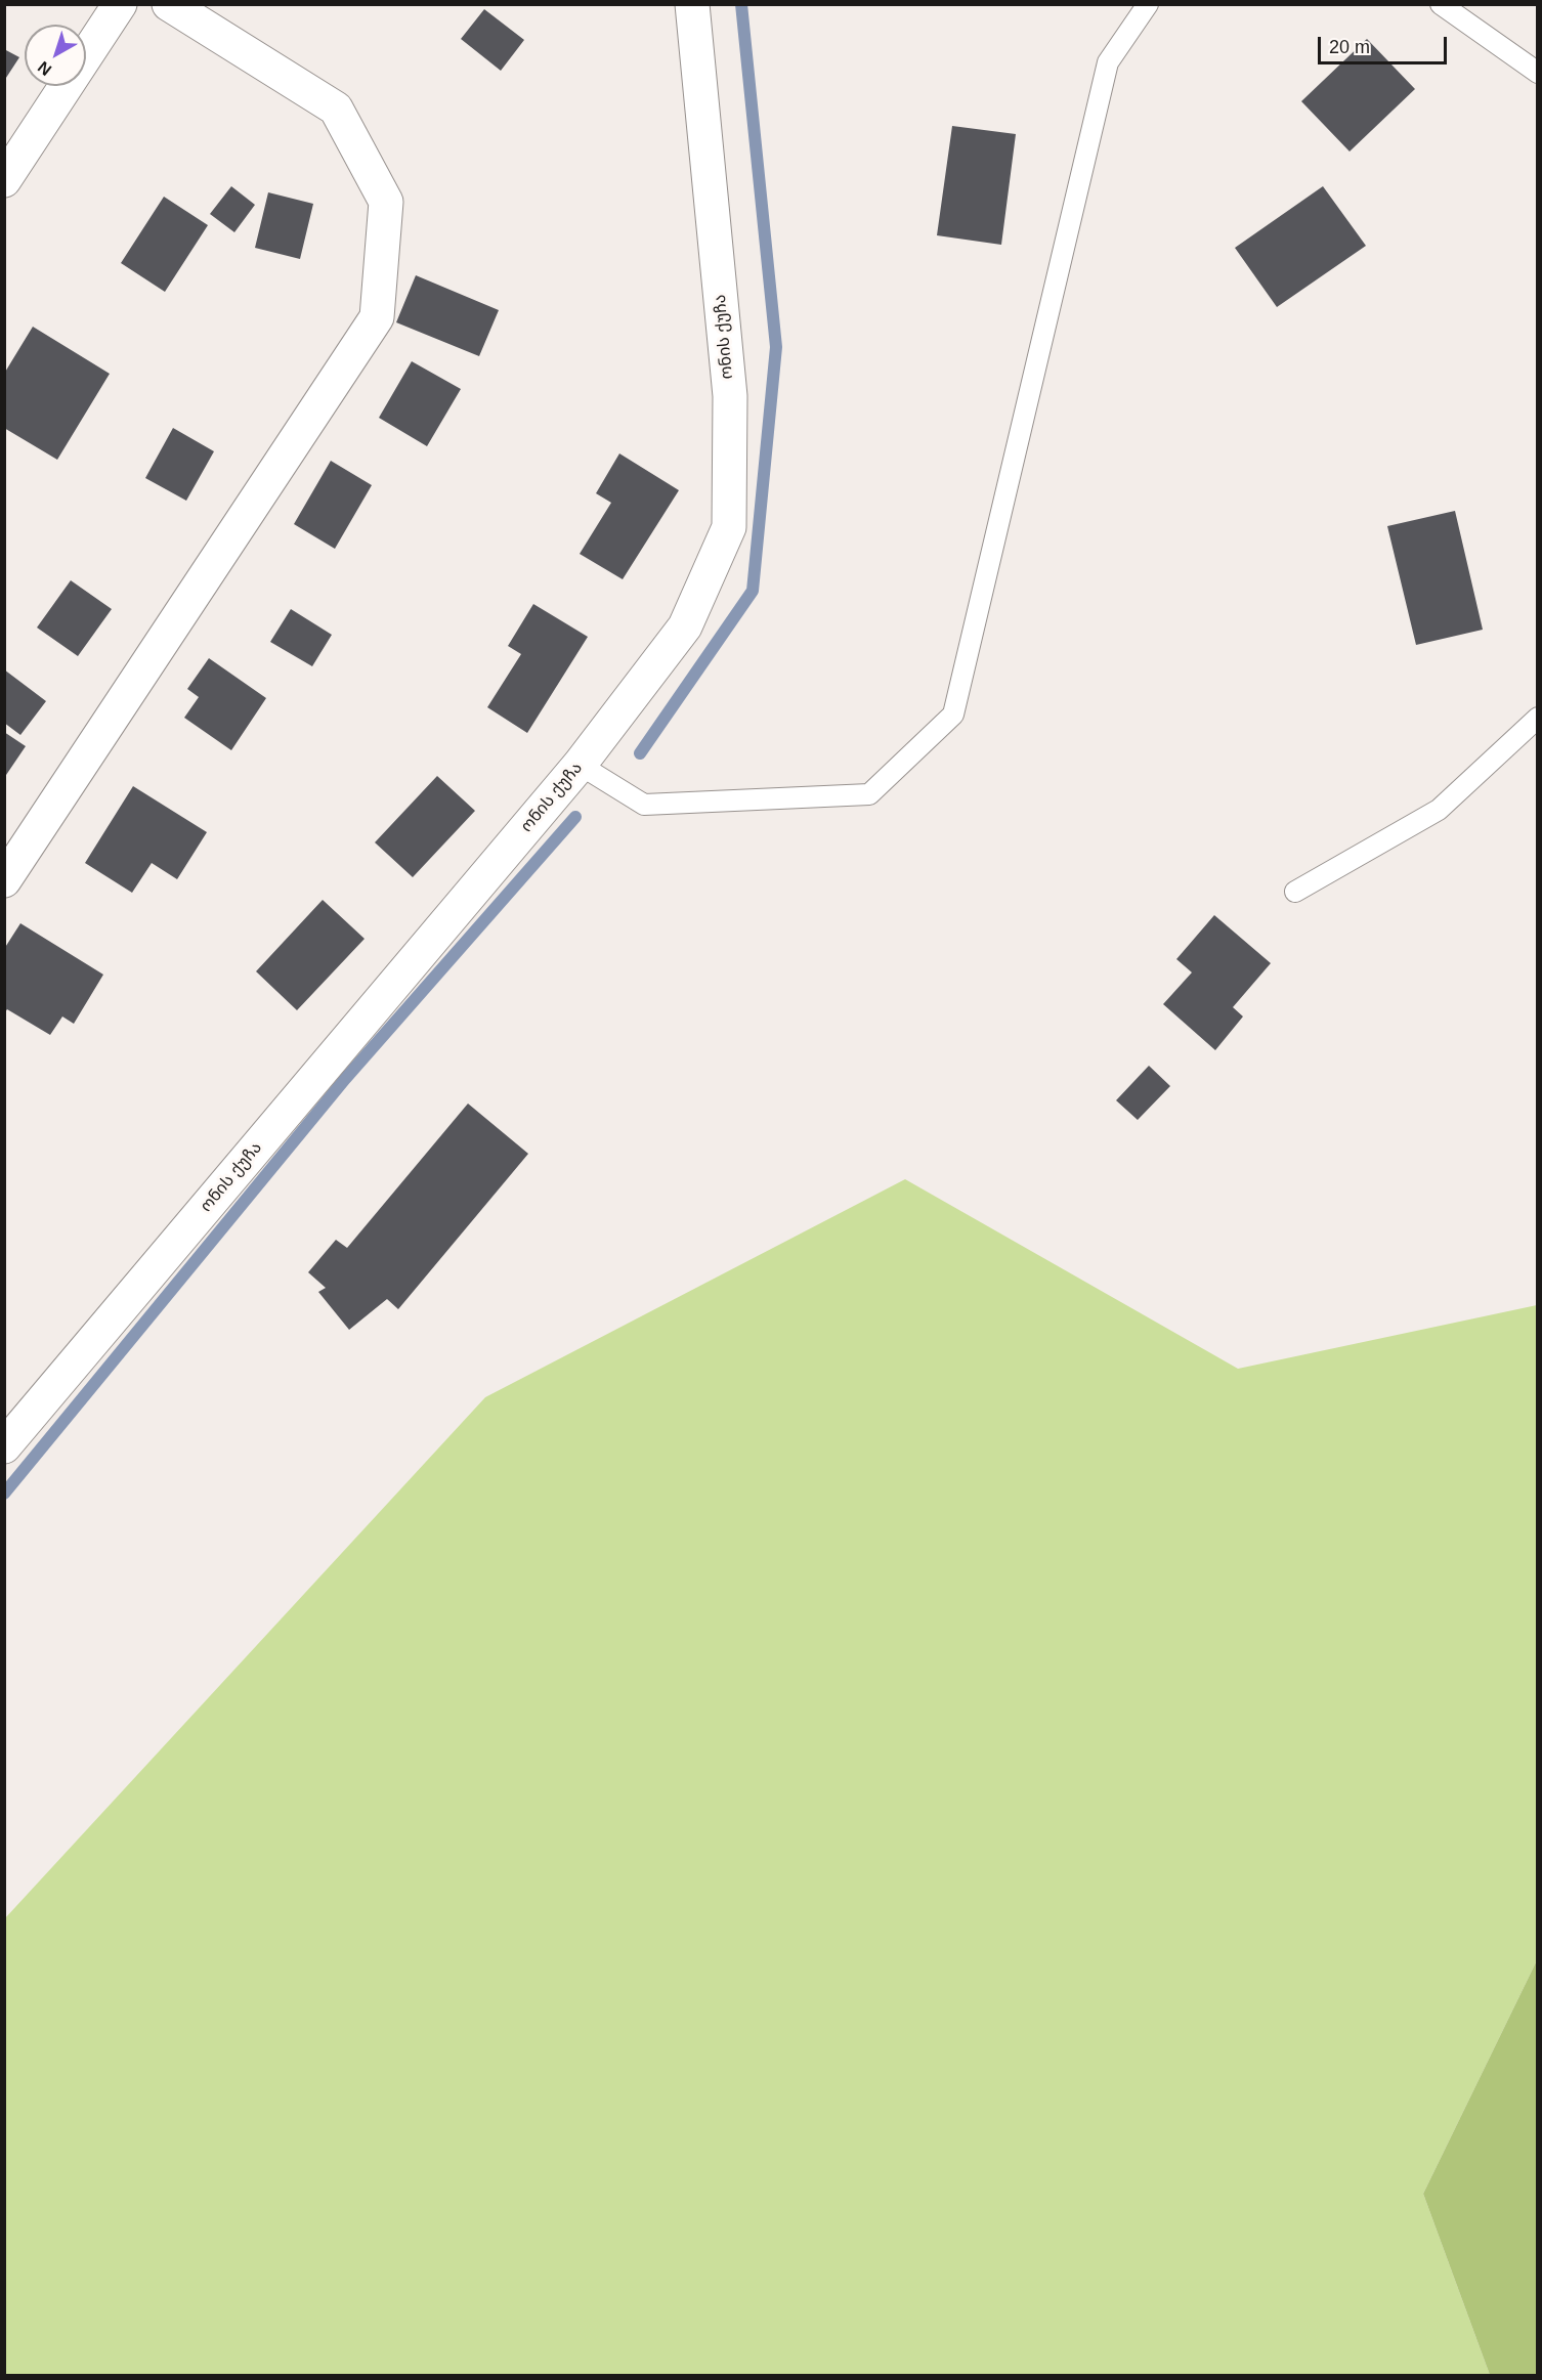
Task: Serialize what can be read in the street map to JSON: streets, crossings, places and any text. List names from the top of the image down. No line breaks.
{"streets":{"main road":["ონის ქუჩა"]},"scale_bar":"20 m","north":"bottom left"}
